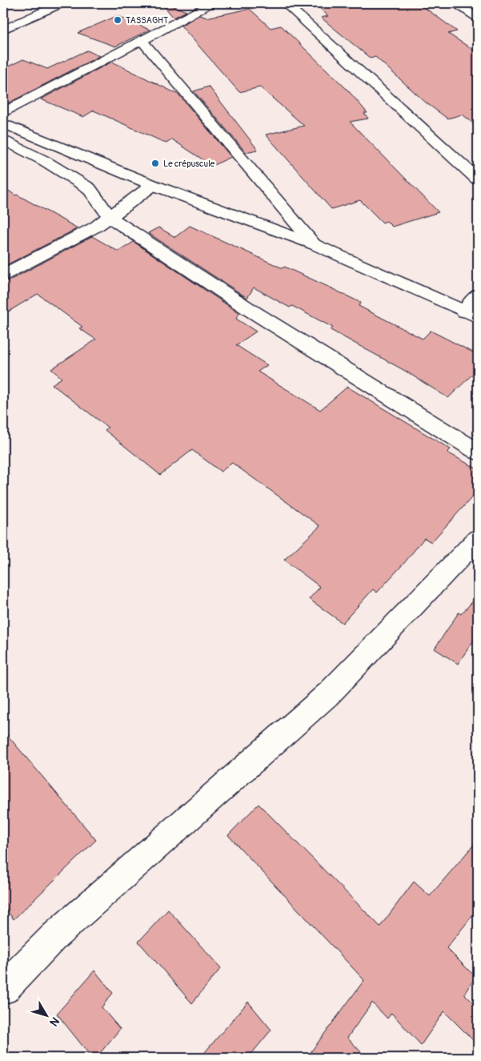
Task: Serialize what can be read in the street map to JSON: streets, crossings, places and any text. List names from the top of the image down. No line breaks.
{"places":["TASSAGHT","Le crépuscule"],"north":"bottom right"}
